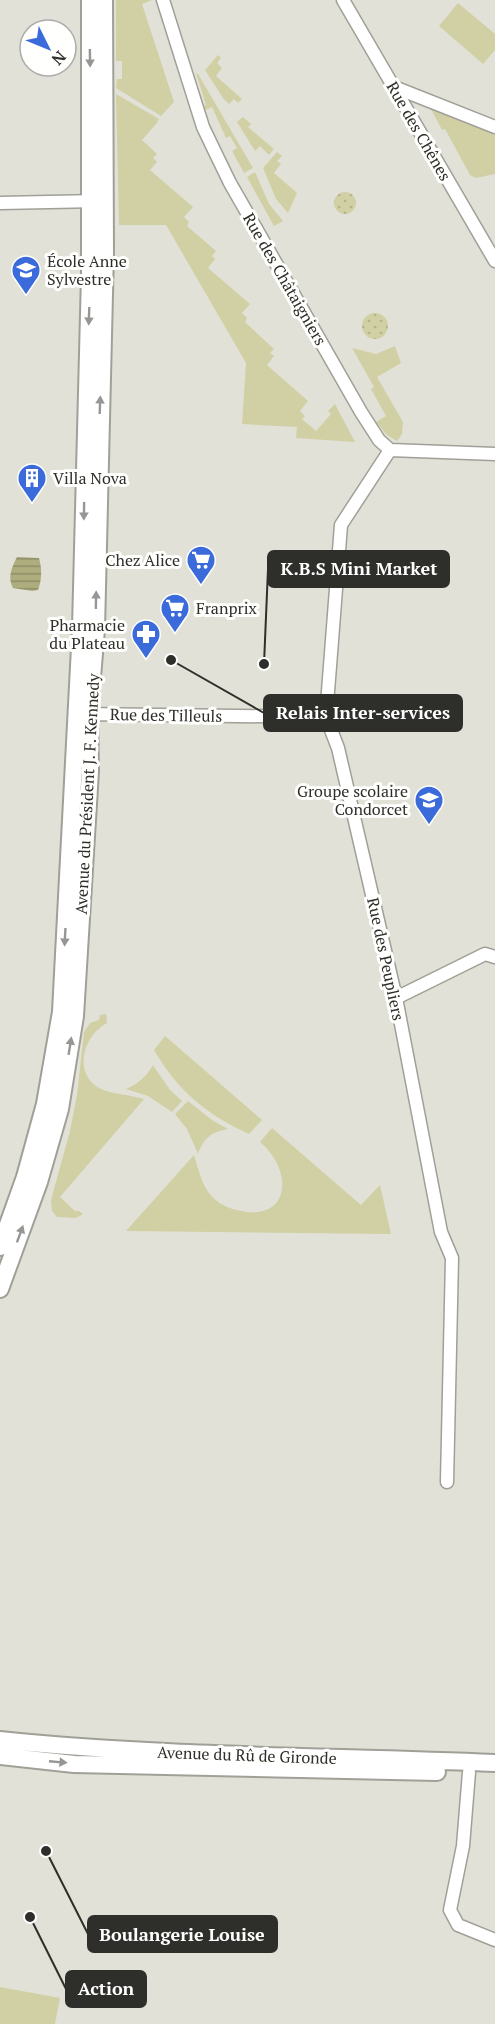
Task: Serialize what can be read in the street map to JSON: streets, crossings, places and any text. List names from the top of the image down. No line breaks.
{"streets":{"main road":["Avenue du Président J. F. Kennedy","Avenue du Rû de Gironde"],"street":["Rue des Chênes","Rue des Châtaigniers","Rue des Tilleuls","Rue des Peupliers"]},"crossings":[["Rue des Châtaigniers","Rue des Peupliers"],["Rue des Tilleuls","Avenue du Président J. F. Kennedy"],["Rue des Tilleuls","Rue des Peupliers"]],"places":{"school or university":["École Anne Sylvestre","Groupe scolaire Condorcet"],"building":["Villa Nova"],"supermarket":["Chez Alice","Franprix"],"pharmacy":["Pharmacie du Plateau"],"other":["Relais Inter-services","K.B.S Mini Market","Boulangerie Louise","Action"]},"north":"bottom right"}
